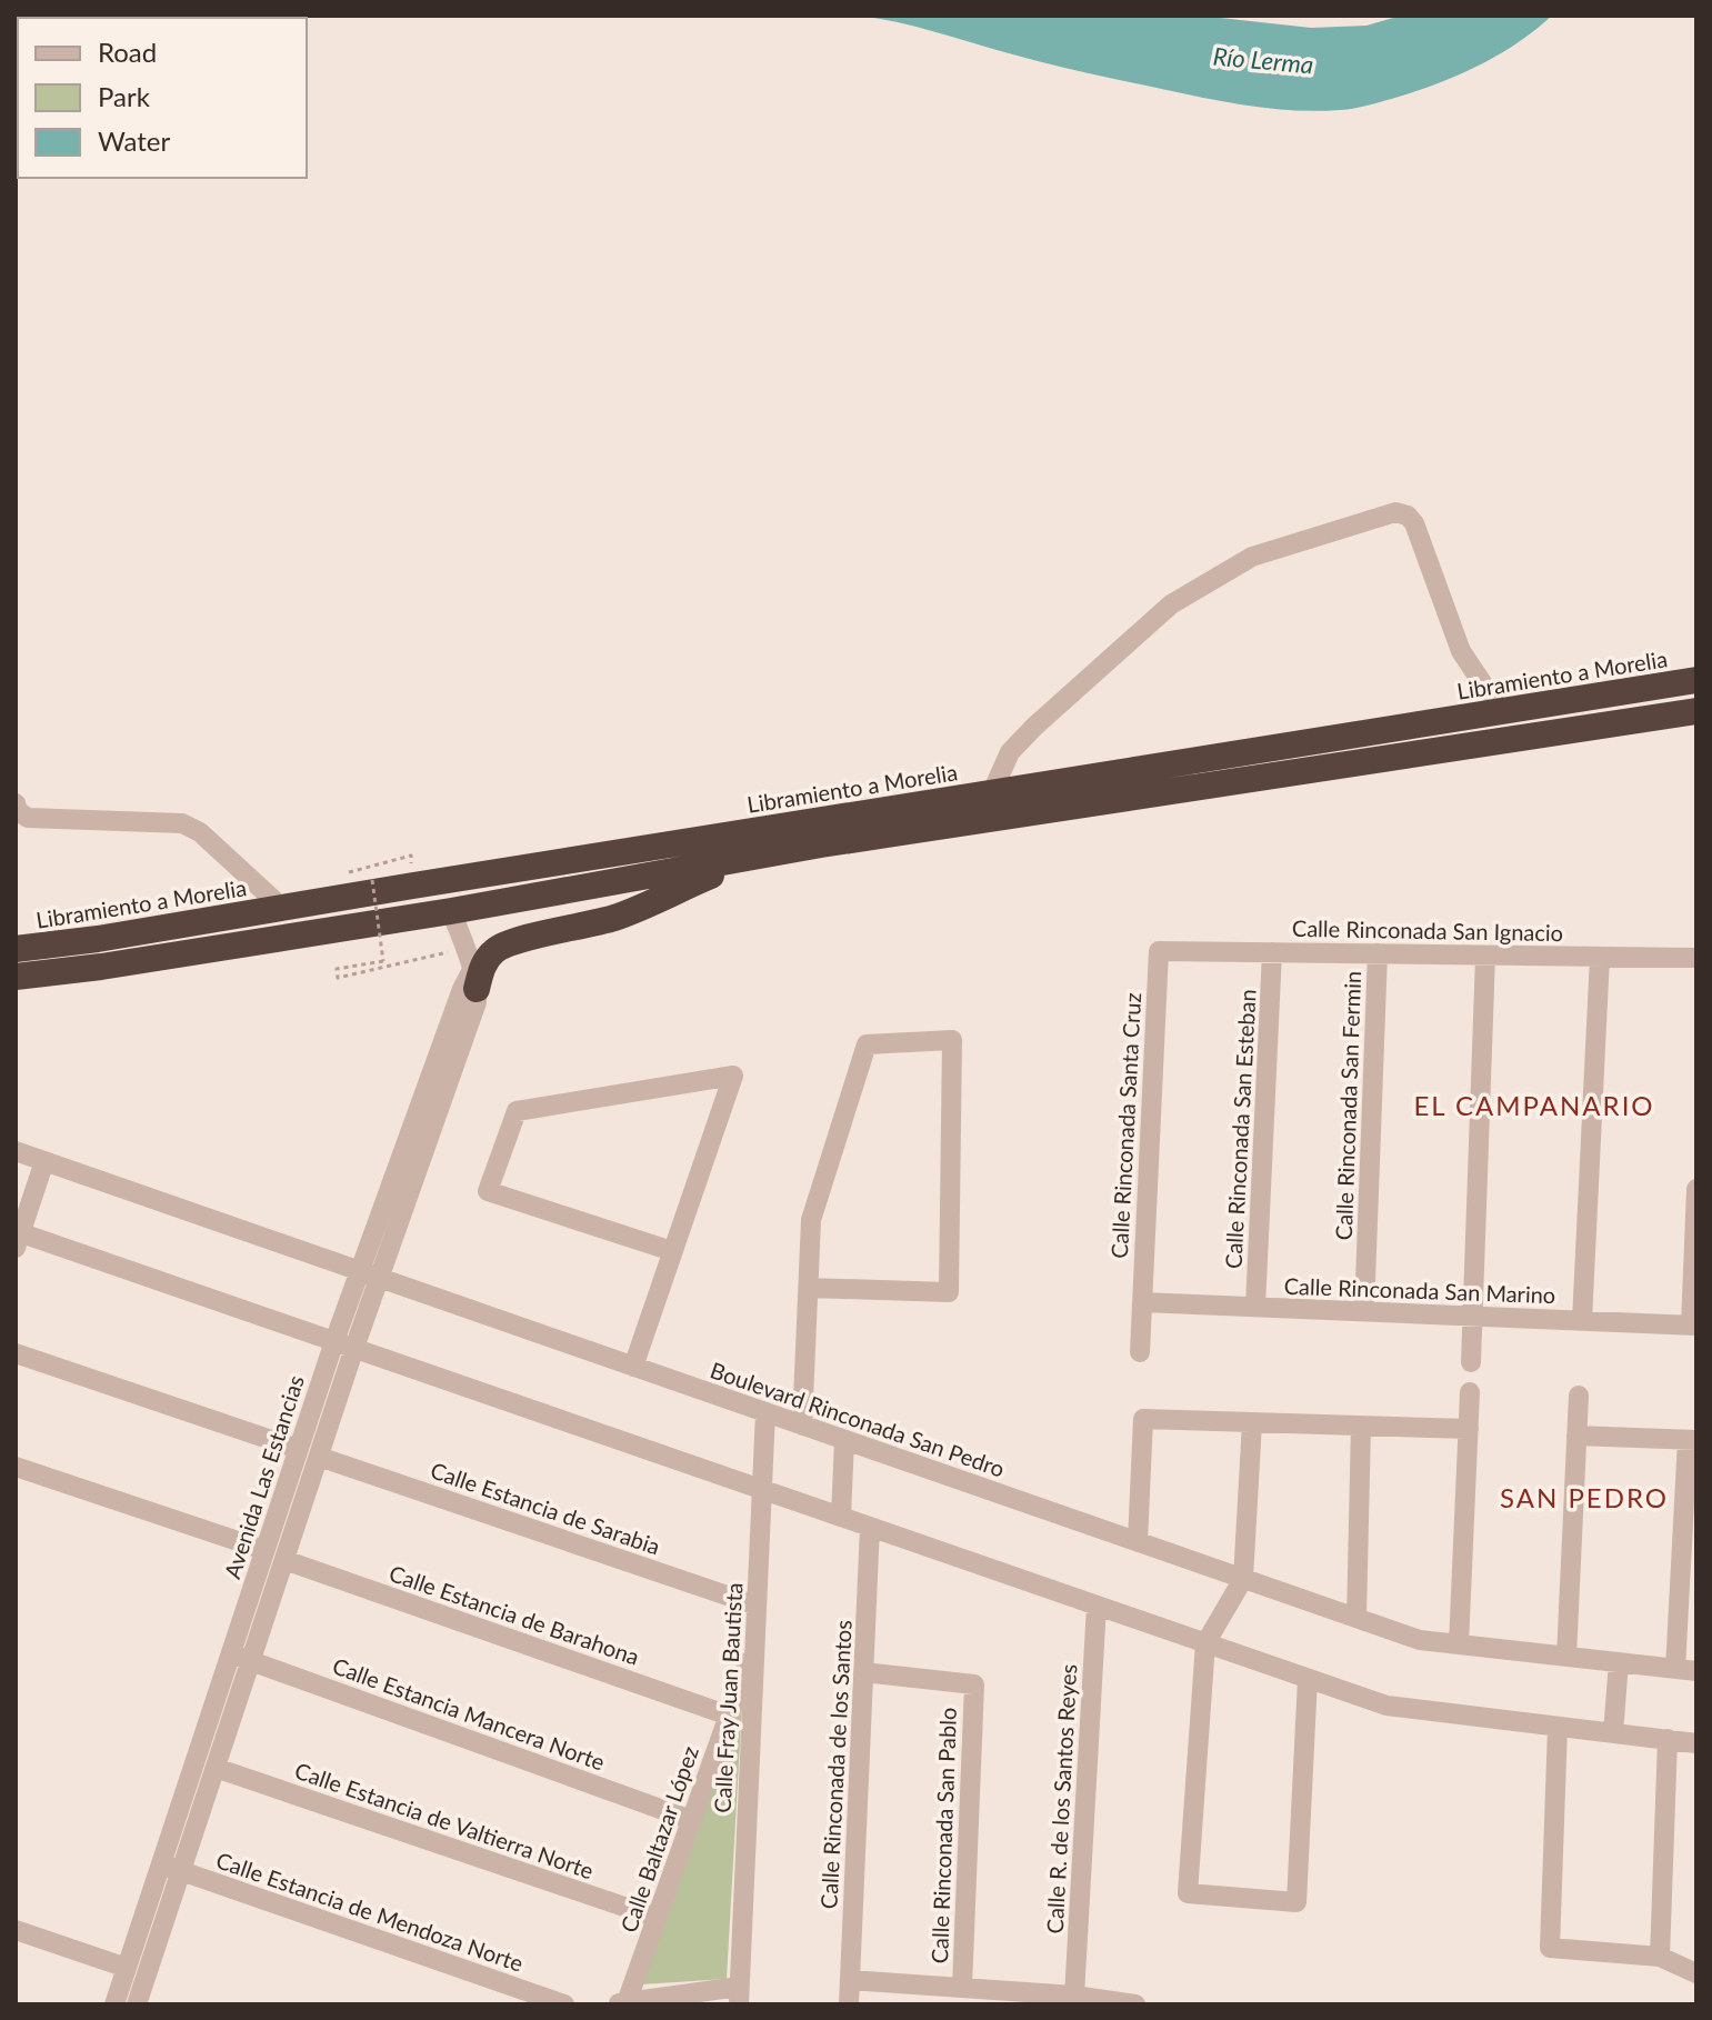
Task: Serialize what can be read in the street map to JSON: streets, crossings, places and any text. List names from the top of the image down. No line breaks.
{"streets":{"highway":["Libramiento a Morelia"],"street":["Calle Rinconada San Ignacio","Calle Rinconada San Fermin","Calle Rinconada Santa Cruz","Calle Rinconada San Esteban","Calle Rinconada San Marino","Boulevard Rinconada San Pedro","Avenida Las Estancias","Calle Estancia de Sarabia","Calle Estancia de Barahona","Calle Fray Juan Bautista","Calle Estancia Mancera Norte","Calle Rinconada de los Santos","Calle R. de los Santos Reyes","Calle Estancia de Valtierra Norte","Calle Rinconada San Pablo","Calle Baltazar López","Calle Estancia de Mendoza Norte"]},"crossings":[["Calle Rinconada San Ignacio","Calle Rinconada San Fermin"],["Calle Rinconada San Ignacio","Calle Rinconada Santa Cruz"],["Calle Rinconada San Ignacio","Calle Rinconada San Esteban"],["Calle Rinconada San Fermin","Calle Rinconada San Marino"],["Calle Rinconada Santa Cruz","Calle Rinconada San Marino"],["Calle Rinconada San Esteban","Calle Rinconada San Marino"],["Boulevard Rinconada San Pedro","Avenida Las Estancias"],["Boulevard Rinconada San Pedro","Calle Fray Juan Bautista"],["Avenida Las Estancias","Calle Estancia de Sarabia"],["Avenida Las Estancias","Calle Estancia de Barahona"],["Avenida Las Estancias","Calle Estancia Mancera Norte"],["Avenida Las Estancias","Calle Estancia de Valtierra Norte"],["Avenida Las Estancias","Calle Estancia de Mendoza Norte"],["Calle Estancia de Sarabia","Calle Fray Juan Bautista"],["Calle Estancia de Barahona","Calle Baltazar López"],["Calle Fray Juan Bautista","Calle Baltazar López"],["Calle Estancia Mancera Norte","Calle Baltazar López"],["Calle Rinconada de los Santos","Calle Rinconada San Pablo"],["Calle Estancia de Valtierra Norte","Calle Baltazar López"]],"districts":["EL CAMPANARIO","SAN PEDRO"],"water":["Río Lerma"],"legend":["Road","Park","Water"]}
